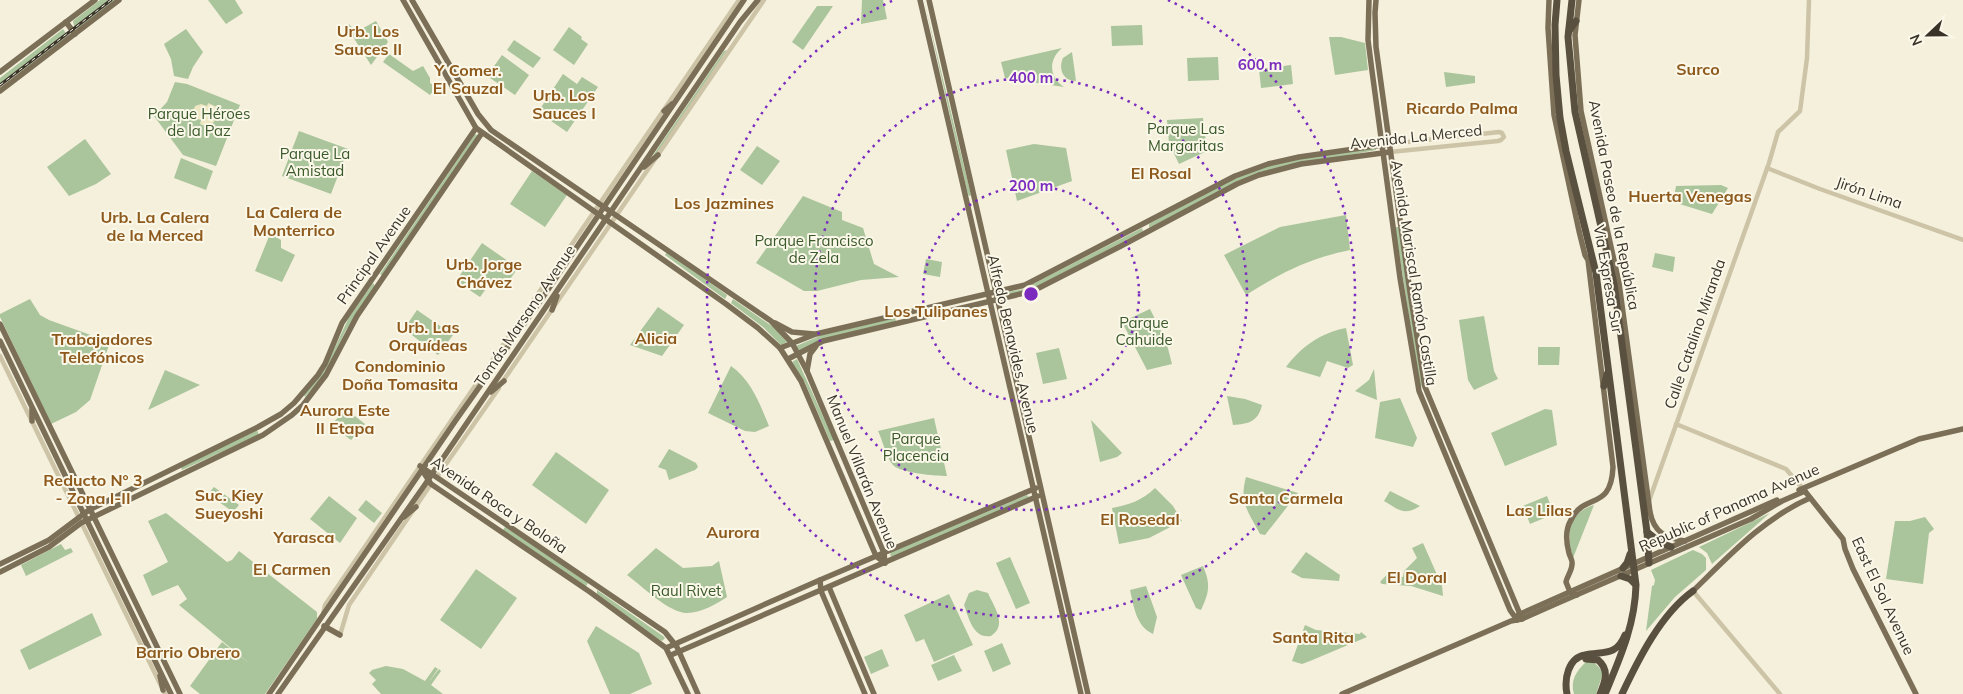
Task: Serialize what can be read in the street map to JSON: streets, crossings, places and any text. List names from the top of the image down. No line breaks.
{"streets":{"highway":["Via Expresa Sur"],"main road":["Avenida La Merced","Avenida Paseo de la República","Principal Avenue","Avenida Mariscal Ramón Castilla","Tomás Marsano Avenue","Alfredo Benavides Avenue","Manuel Villarán Avenue","Avenida Roca y Boloña","Republic of Panama Avenue","East El Sol Avenue"],"street":["Jirón Lima","Calle Catalino Miranda"]},"crossings":[["Avenida La Merced","Avenida Mariscal Ramón Castilla"],["Avenida La Merced","Alfredo Benavides Avenue"],["Avenida La Merced","Manuel Villarán Avenue"],["Jirón Lima","Calle Catalino Miranda"],["Avenida Paseo de la República","Via Expresa Sur"],["Avenida Paseo de la República","Calle Catalino Miranda"],["Avenida Paseo de la República","Republic of Panama Avenue"],["Principal Avenue","Manuel Villarán Avenue"],["Avenida Mariscal Ramón Castilla","Republic of Panama Avenue"],["Via Expresa Sur","Calle Catalino Miranda"],["Via Expresa Sur","Republic of Panama Avenue"],["Tomás Marsano Avenue","Manuel Villarán Avenue"],["Tomás Marsano Avenue","Avenida Roca y Boloña"],["Republic of Panama Avenue","East El Sol Avenue"]],"districts":["Urb. Los Sauces II","Surco","Y Comer. El Sauzal","Urb. Los Sauces I","Ricardo Palma","El Rosal","Huerta Venegas","Los Jazmines","La Calera de Monterrico","Urb. La Calera de la Merced","Urb. Jorge Chávez","Los Tulipanes","Urb. Las Orquídeas","Alicia","Trabajadores Telefónicos","Condominio Doña Tomasita","Aurora Este II Etapa","Reducto N° 3 - Zona I-II","Suc. Kiey Sueyoshi","Santa Carmela","Las Lilas","El Rosedal","Aurora","Yarasca","El Carmen","El Doral","Santa Rita","Barrio Obrero"],"parks":["Parque Héroes de la Paz","Parque Las Margaritas","Parque La Amistad","Parque Francisco de Zela","Parque Cahuide","Parque Placencia","Raul Rivet"],"north":"left","rings":["600 m","400 m","200 m"]}
